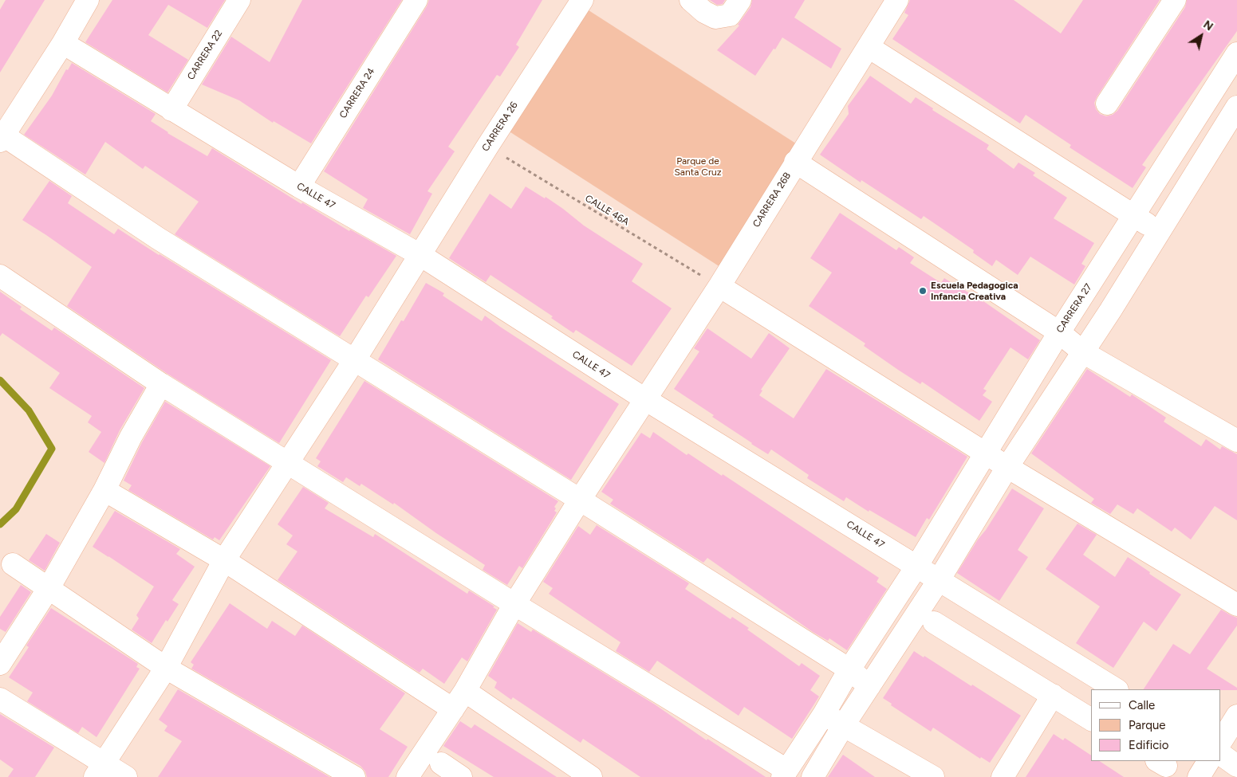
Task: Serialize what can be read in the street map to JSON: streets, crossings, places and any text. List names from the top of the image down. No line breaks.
{"streets":{"street":["CARRERA 22","CARRERA 24","CARRERA 26","CALLE 47","CARRERA 26B","CARRERA 27"],"path":["CALLE 46A"]},"crossings":[["CARRERA 22","CALLE 47"],["CARRERA 24","CALLE 47"],["CARRERA 26","CALLE 47"],["CARRERA 26","CALLE 46A"],["CALLE 47","CARRERA 26B"],["CALLE 47","CARRERA 27"],["CARRERA 26B","CALLE 46A"]],"parks":["Parque de Santa Cruz"],"places":["Escuela Pedagogica Infancia Creativa"],"legend":["Calle","Parque","Edificio"],"north":"top right"}
